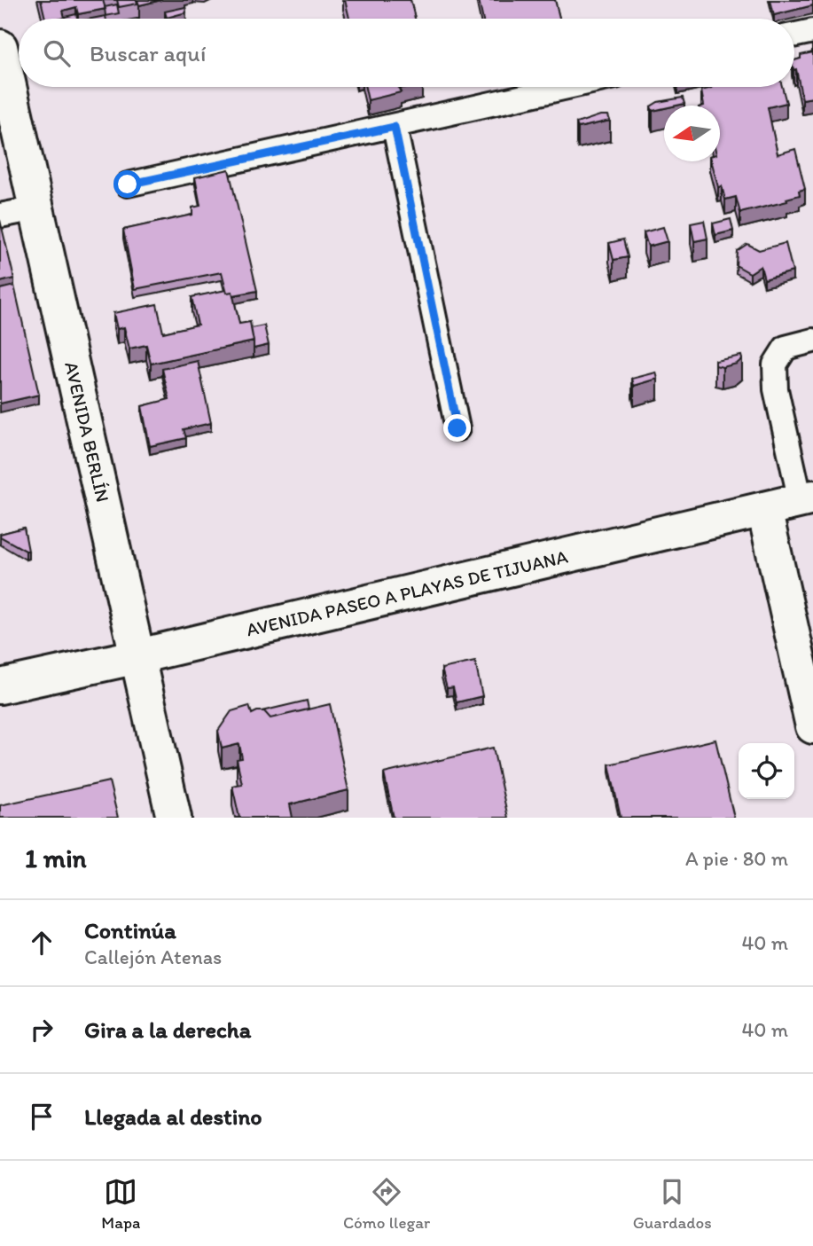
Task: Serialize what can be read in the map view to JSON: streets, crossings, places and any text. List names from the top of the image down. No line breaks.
{"streets":{"street":["AVENIDA BERLÍN","AVENIDA PASEO A PLAYAS DE TIJUANA"]},"crossings":[["AVENIDA BERLÍN","AVENIDA PASEO A PLAYAS DE TIJUANA"]],"north":"left","page":{"search":"Buscar aquí","heading":["1 min","A pie · 80 m"],"list":[["Continúa","Callejón Atenas","40 m"],["Gira a la derecha","40 m"],"Llegada al destino"],"nav":["Mapa","Cómo llegar","Guardados"]}}
